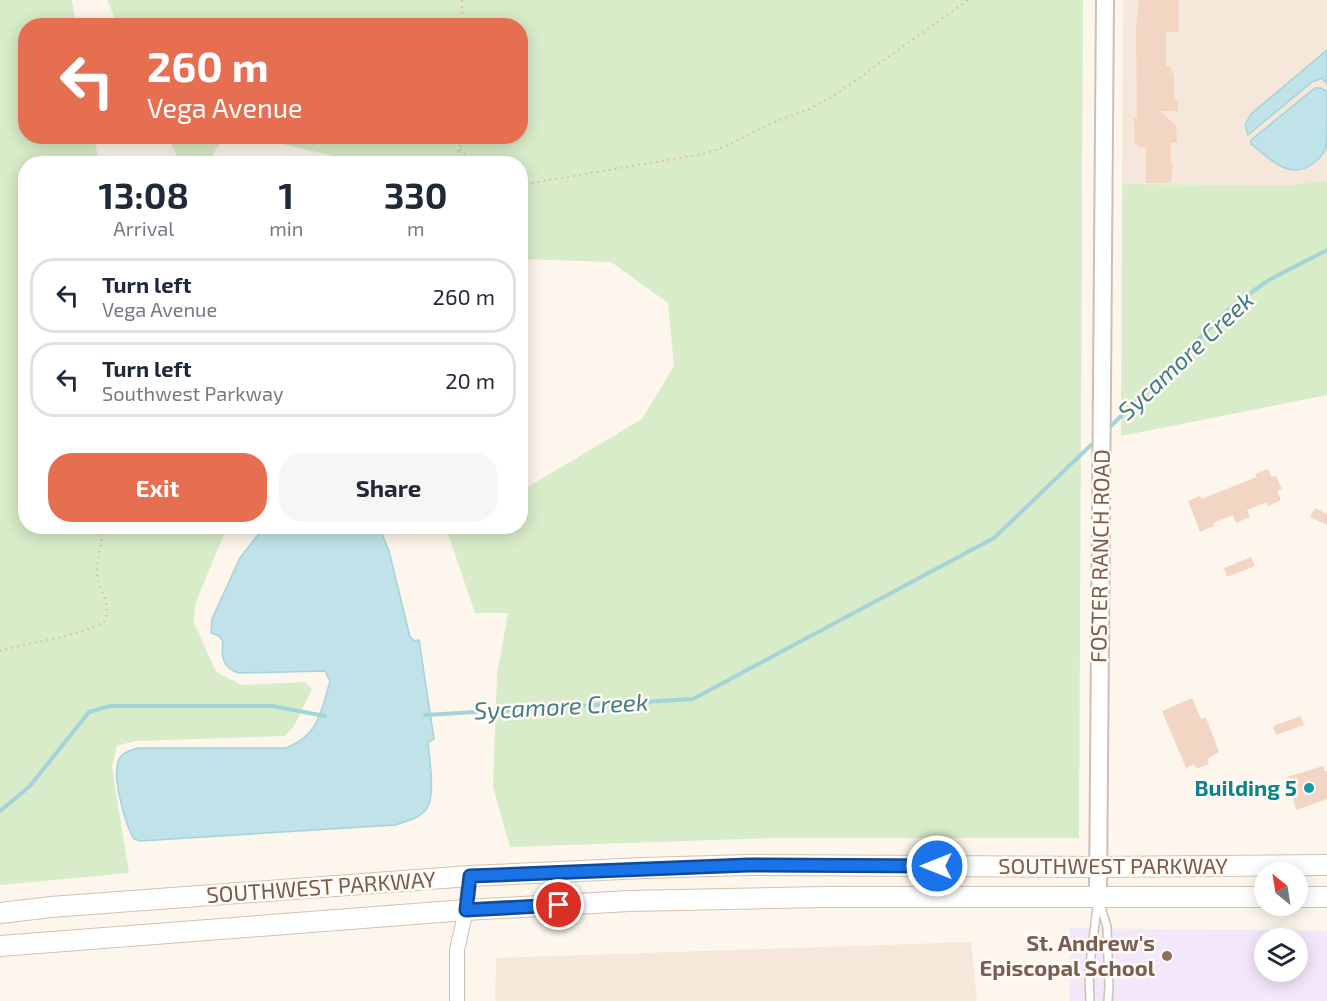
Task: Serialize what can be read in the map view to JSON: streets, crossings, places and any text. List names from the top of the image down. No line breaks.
{"streets":{"main road":["SOUTHWEST PARKWAY"],"street":["FOSTER RANCH ROAD"]},"crossings":[["FOSTER RANCH ROAD","SOUTHWEST PARKWAY"]],"water":["Sycamore Creek"],"places":["Building 5","St. Andrew's Episcopal School"],"north":"top left","page":{"turn":["260 m","Vega Avenue"],"eta":["13:08","Arrival","1","min","330","m"],"list":[{"name":"Turn left","note":"Vega Avenue","value":"260 m"},{"name":"Turn left","note":"Southwest Parkway","value":"20 m"}],"buttons":["Exit","Share"]}}
